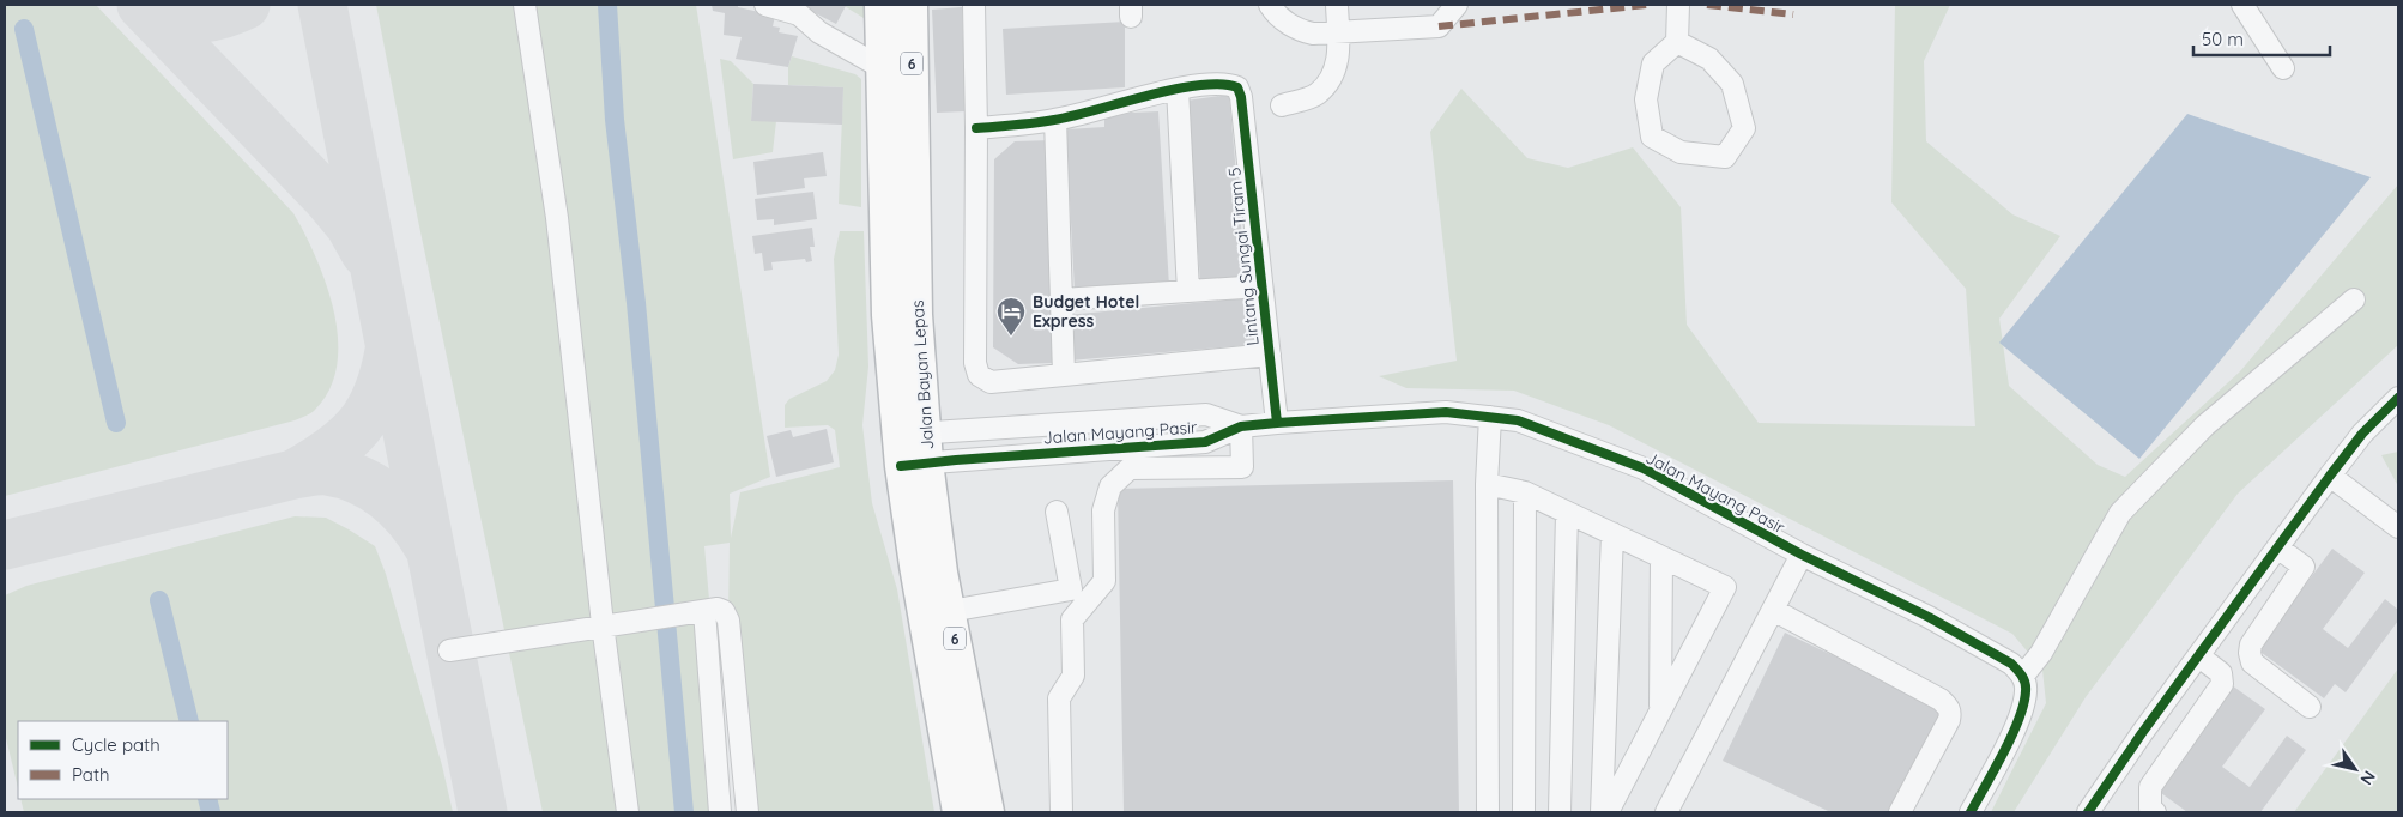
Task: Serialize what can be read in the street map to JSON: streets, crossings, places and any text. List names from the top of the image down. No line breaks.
{"streets":{"highway":["6","Jalan Bayan Lepas"],"street":["Lintang Sungai Tiram 5","Jalan Mayang Pasir"]},"crossings":[["Lintang Sungai Tiram 5","Jalan Mayang Pasir"],["Jalan Bayan Lepas","Jalan Mayang Pasir"]],"places":{"hotel":["Budget Hotel Express"]},"legend":["Cycle path","Path"],"scale_bar":"50 m","north":"bottom right"}
